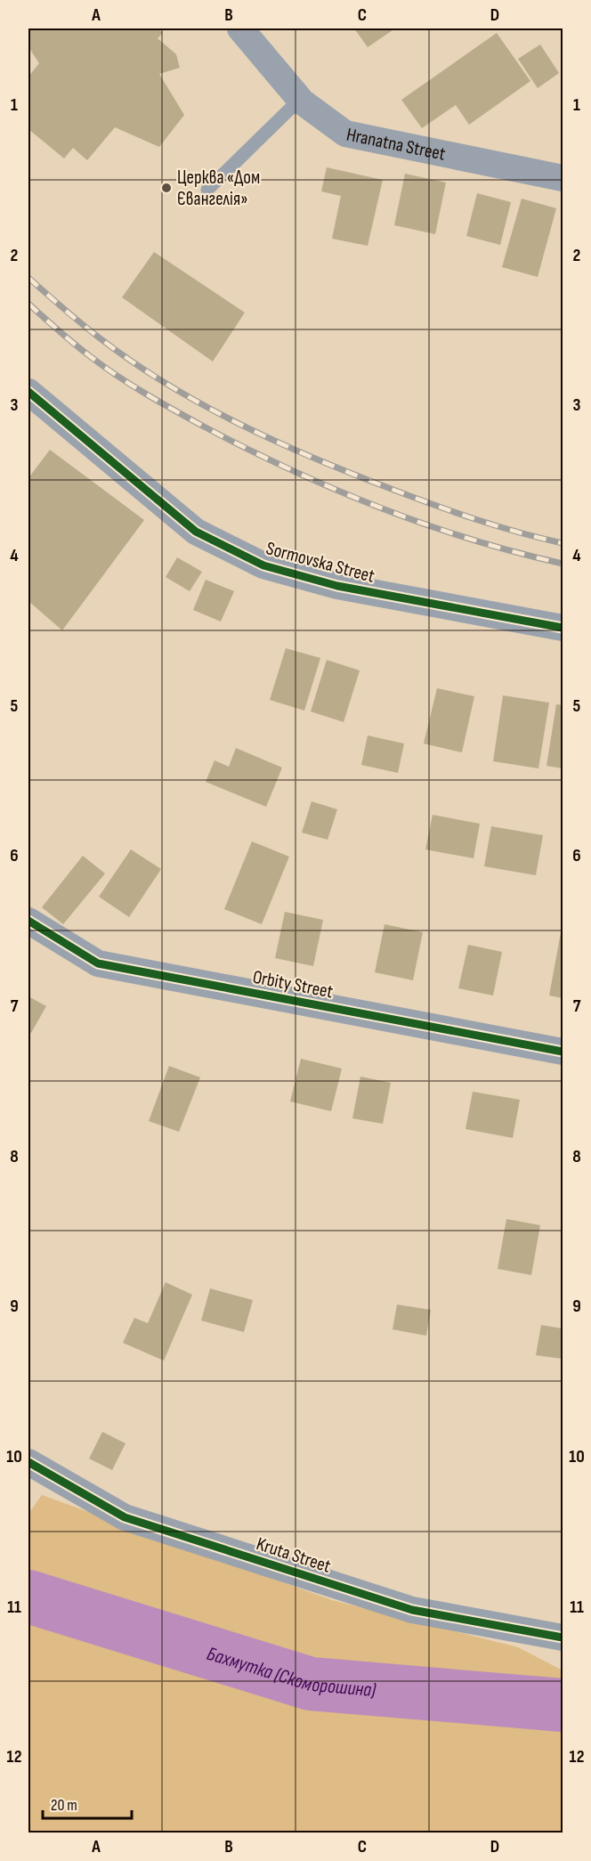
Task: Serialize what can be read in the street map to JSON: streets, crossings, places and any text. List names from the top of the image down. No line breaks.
{"streets":{"street":["Hranatna Street","Sormovska Street","Orbity Street","Kruta Street"]},"water":["Бахмутка (Скоморошина)"],"places":["Церква «Дом Євангелія»"],"scale_bar":"20 m","grid":{"columns":["A","B","C","D"],"rows":["1","2","3","4","5","6","7","8","9","10","11","12"]}}
